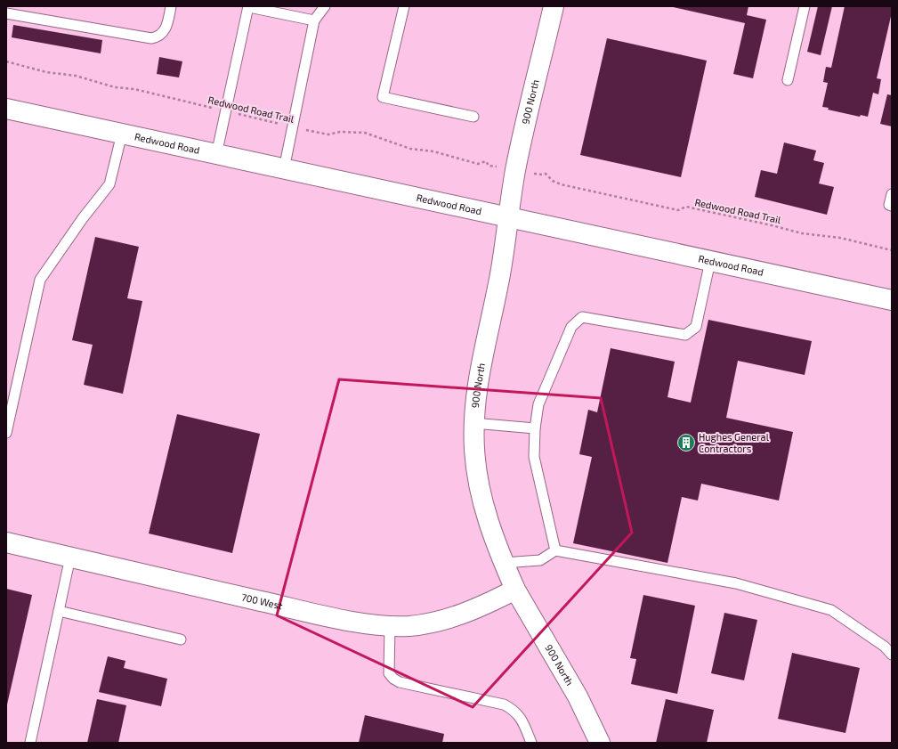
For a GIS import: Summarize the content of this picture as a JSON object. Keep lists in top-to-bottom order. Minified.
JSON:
{"streets":{"street":["900 North","Redwood Road","700 West"],"path":["Redwood Road Trail"]},"crossings":[["900 North","Redwood Road"],["900 North","700 West"]],"places":{"building":["Hughes General Contractors"]}}
